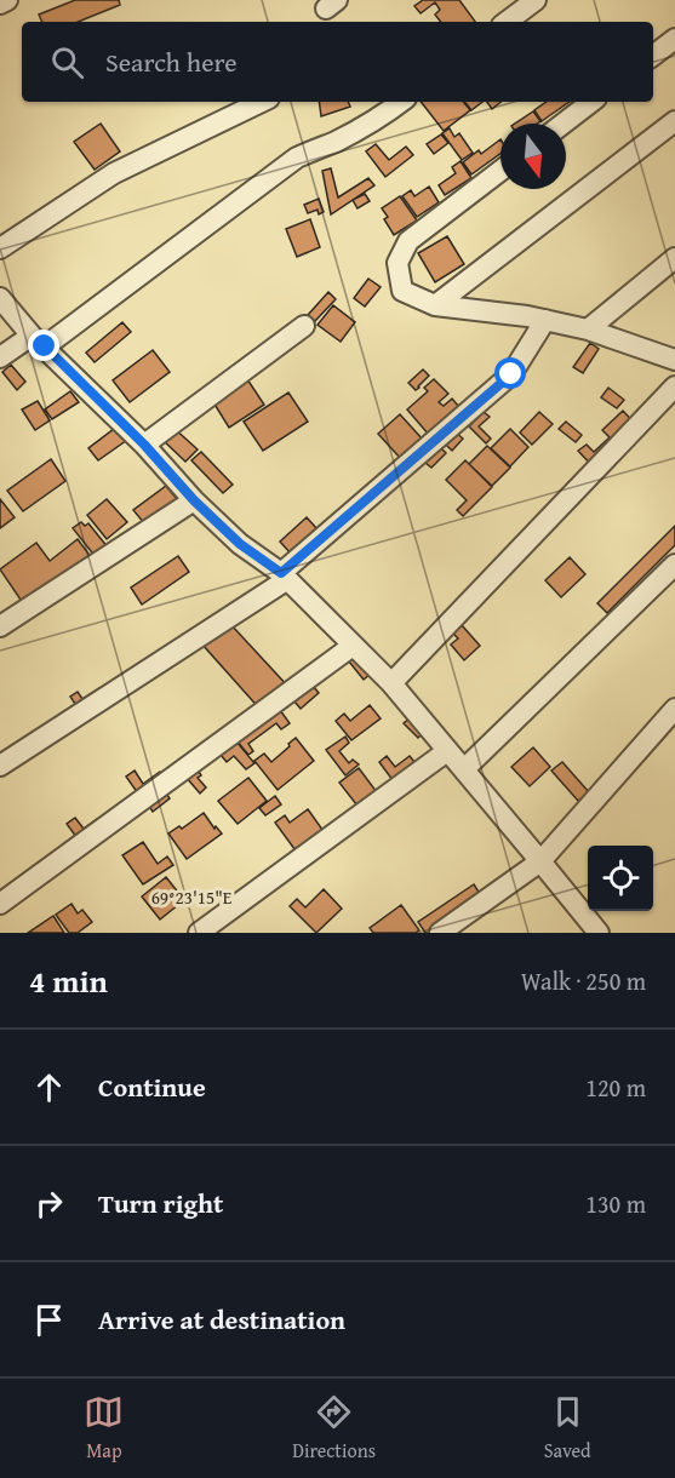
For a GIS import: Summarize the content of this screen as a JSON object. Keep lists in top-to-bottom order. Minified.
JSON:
{"north":"bottom","page":{"search":"Search here","heading":["4 min","Walk · 250 m"],"list":[["Continue","120 m"],["Turn right","130 m"],"Arrive at destination"],"nav":["Map","Directions","Saved"]},"coordinates":["69°23'15\"E"]}
